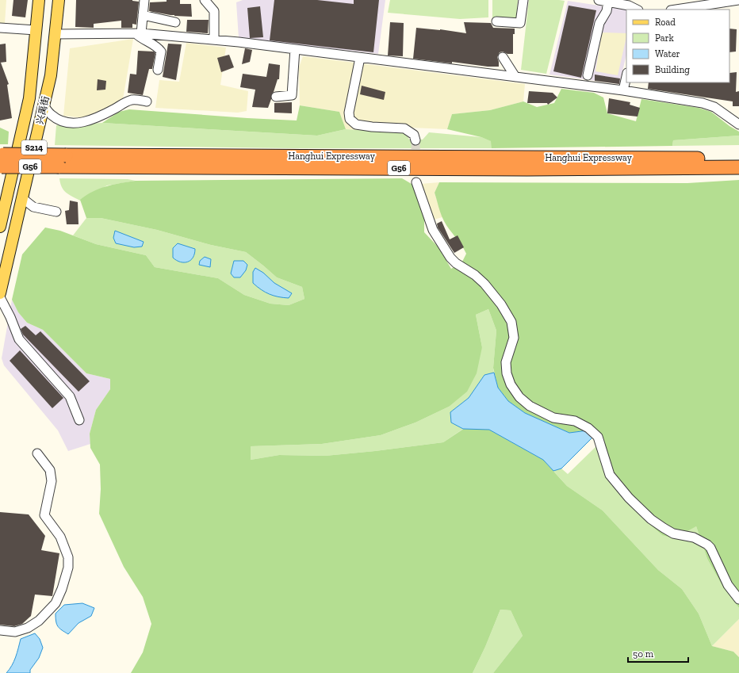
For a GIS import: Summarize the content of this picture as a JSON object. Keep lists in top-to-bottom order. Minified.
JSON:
{"streets":{"highway":["Hanghui Expressway","G56"],"main road":["兴禹街","S214"]},"legend":["Road","Park","Water","Building"],"scale_bar":"50 m"}
